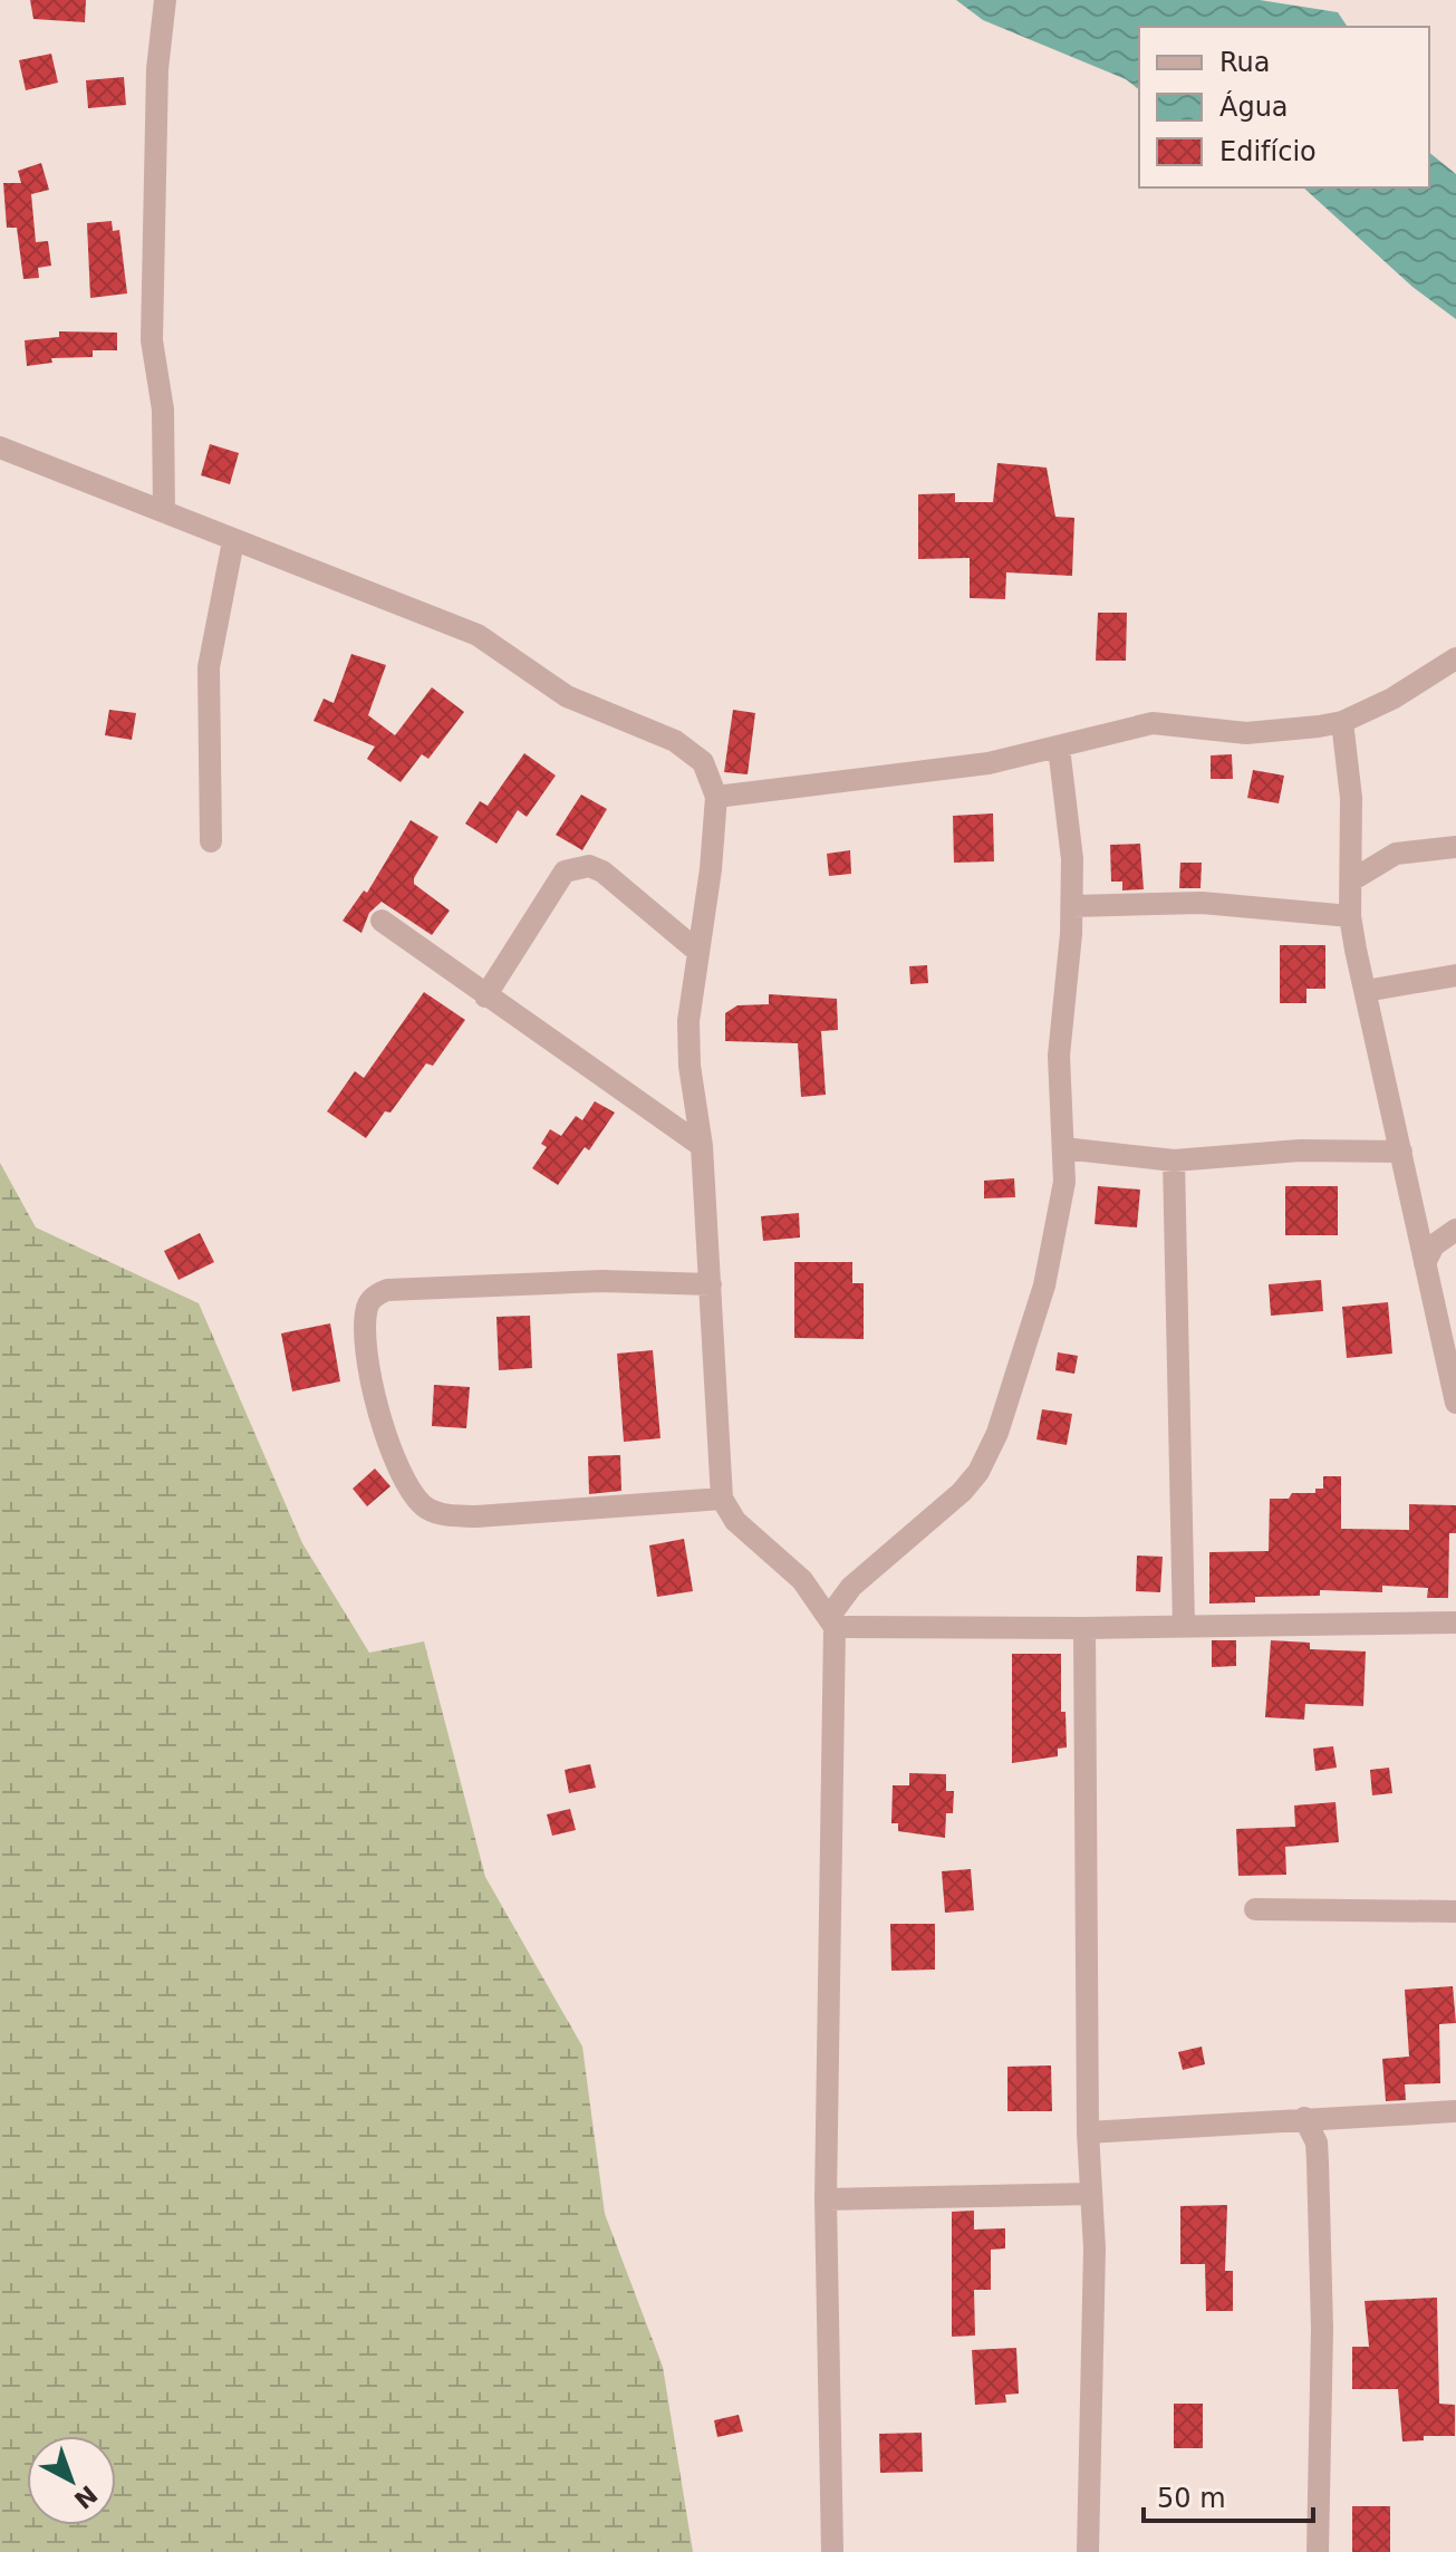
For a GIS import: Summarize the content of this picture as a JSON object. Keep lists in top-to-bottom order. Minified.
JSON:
{"legend":["Rua","Água","Edifício"],"scale_bar":"50 m","north":"bottom right"}
